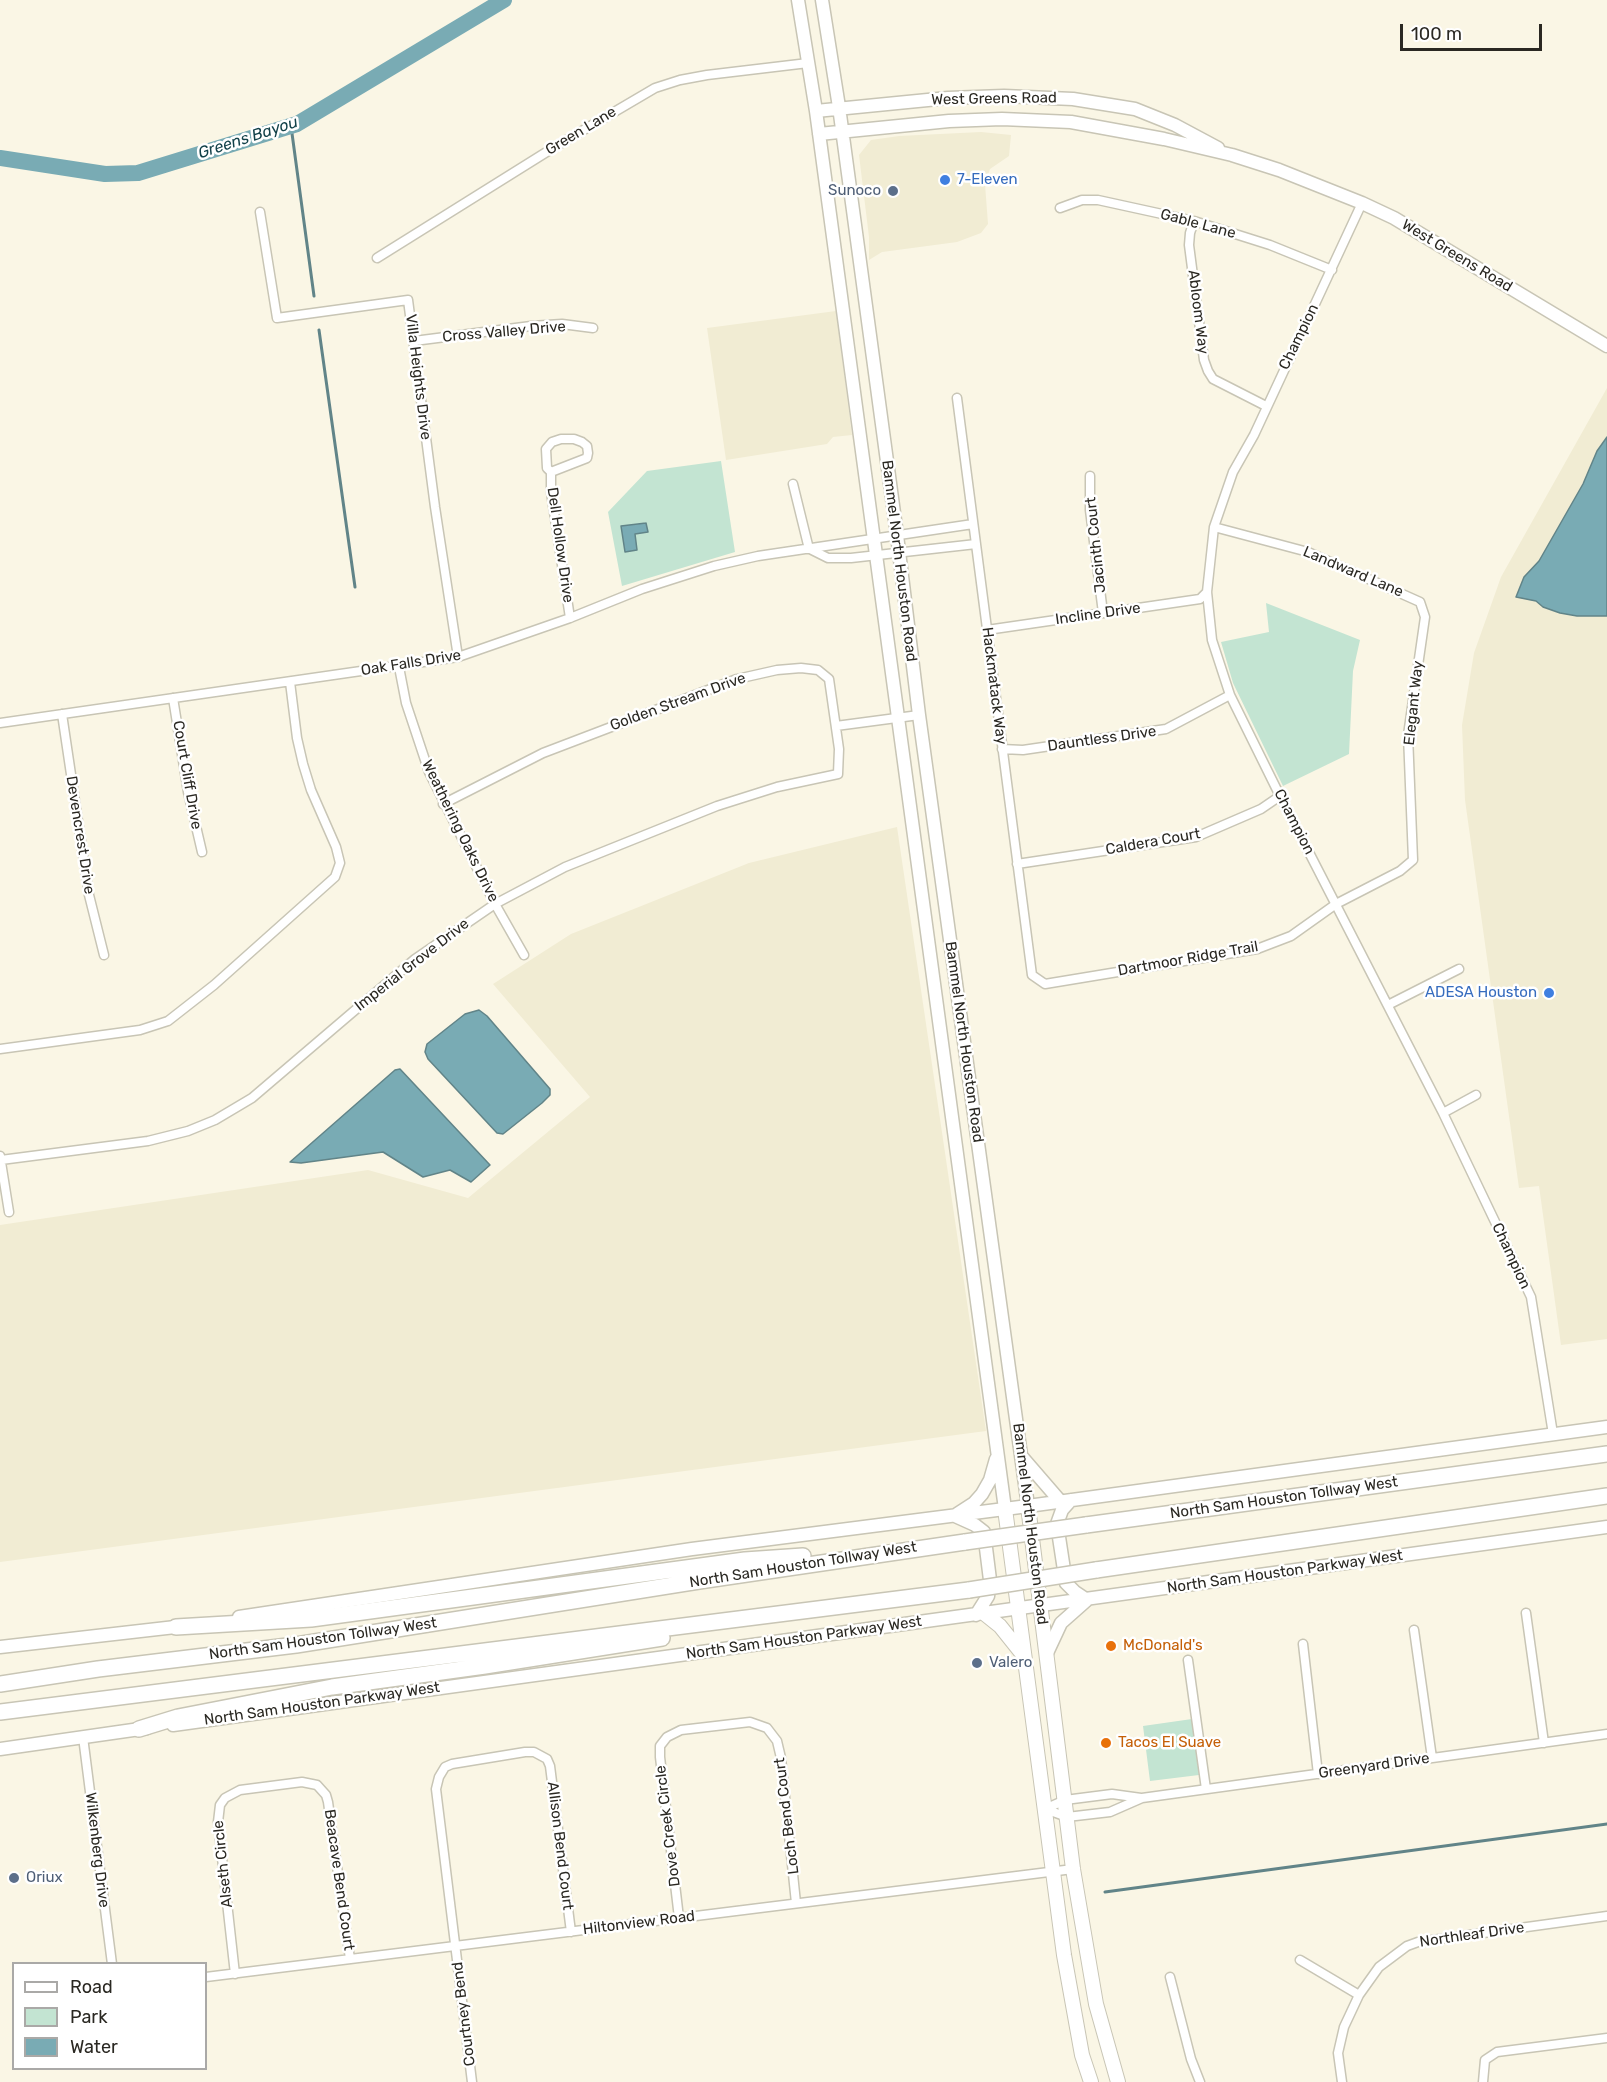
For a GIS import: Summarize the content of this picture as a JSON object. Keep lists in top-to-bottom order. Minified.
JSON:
{"streets":{"highway":["North Sam Houston Tollway West"],"main road":["West Greens Road","Bammel North Houston Road","North Sam Houston Parkway West"],"street":["Green Lane","Gable Lane","Abloom Way","Cross Valley Drive","Champion","Villa Heights Drive","Dell Hollow Drive","Jacinth Court","Landward Lane","Incline Drive","Oak Falls Drive","Hackmatack Way","Golden Stream Drive","Elegant Way","Dauntless Drive","Court Cliff Drive","Weathering Oaks Drive","Devencrest Drive","Caldera Court","Dartmoor Ridge Trail","Imperial Grove Drive","Greenyard Drive","Loch Bend Court","Dove Creek Circle","Allison Bend Court","Wilkenberg Drive","Alseth Circle","Beacave Bend Court","Hiltonview Road","Northleaf Drive","Courtney Bend"]},"crossings":[["West Greens Road","Champion"],["West Greens Road","Bammel North Houston Road"],["Green Lane","Bammel North Houston Road"],["Gable Lane","Abloom Way"],["Gable Lane","Champion"],["Abloom Way","Champion"],["Cross Valley Drive","Villa Heights Drive"],["Champion","Landward Lane"],["Champion","Incline Drive"],["Champion","Dauntless Drive"],["Champion","Caldera Court"],["Champion","Dartmoor Ridge Trail"],["Villa Heights Drive","Oak Falls Drive"],["Dell Hollow Drive","Oak Falls Drive"],["Jacinth Court","Incline Drive"],["Bammel North Houston Road","Oak Falls Drive"],["Bammel North Houston Road","North Sam Houston Parkway West"],["Bammel North Houston Road","Greenyard Drive"],["Bammel North Houston Road","Hiltonview Road"],["Landward Lane","Elegant Way"],["Incline Drive","Hackmatack Way"],["Oak Falls Drive","Hackmatack Way"],["Oak Falls Drive","Court Cliff Drive"],["Oak Falls Drive","Weathering Oaks Drive"],["Oak Falls Drive","Devencrest Drive"],["Hackmatack Way","Dauntless Drive"],["Hackmatack Way","Caldera Court"],["Hackmatack Way","Dartmoor Ridge Trail"],["Golden Stream Drive","Weathering Oaks Drive"],["Golden Stream Drive","Imperial Grove Drive"],["Elegant Way","Dartmoor Ridge Trail"],["Weathering Oaks Drive","Imperial Grove Drive"],["North Sam Houston Parkway West","Wilkenberg Drive"],["Loch Bend Court","Dove Creek Circle"],["Loch Bend Court","Hiltonview Road"],["Dove Creek Circle","Hiltonview Road"],["Allison Bend Court","Hiltonview Road"],["Allison Bend Court","Courtney Bend"],["Alseth Circle","Beacave Bend Court"],["Alseth Circle","Hiltonview Road"],["Beacave Bend Court","Hiltonview Road"],["Hiltonview Road","Courtney Bend"]],"water":["Greens Bayou"],"places":["7-Eleven","Sunoco","ADESA Houston","McDonald's","Valero","Tacos El Suave","Oriux"],"legend":["Road","Park","Water"],"scale_bar":"100 m"}
